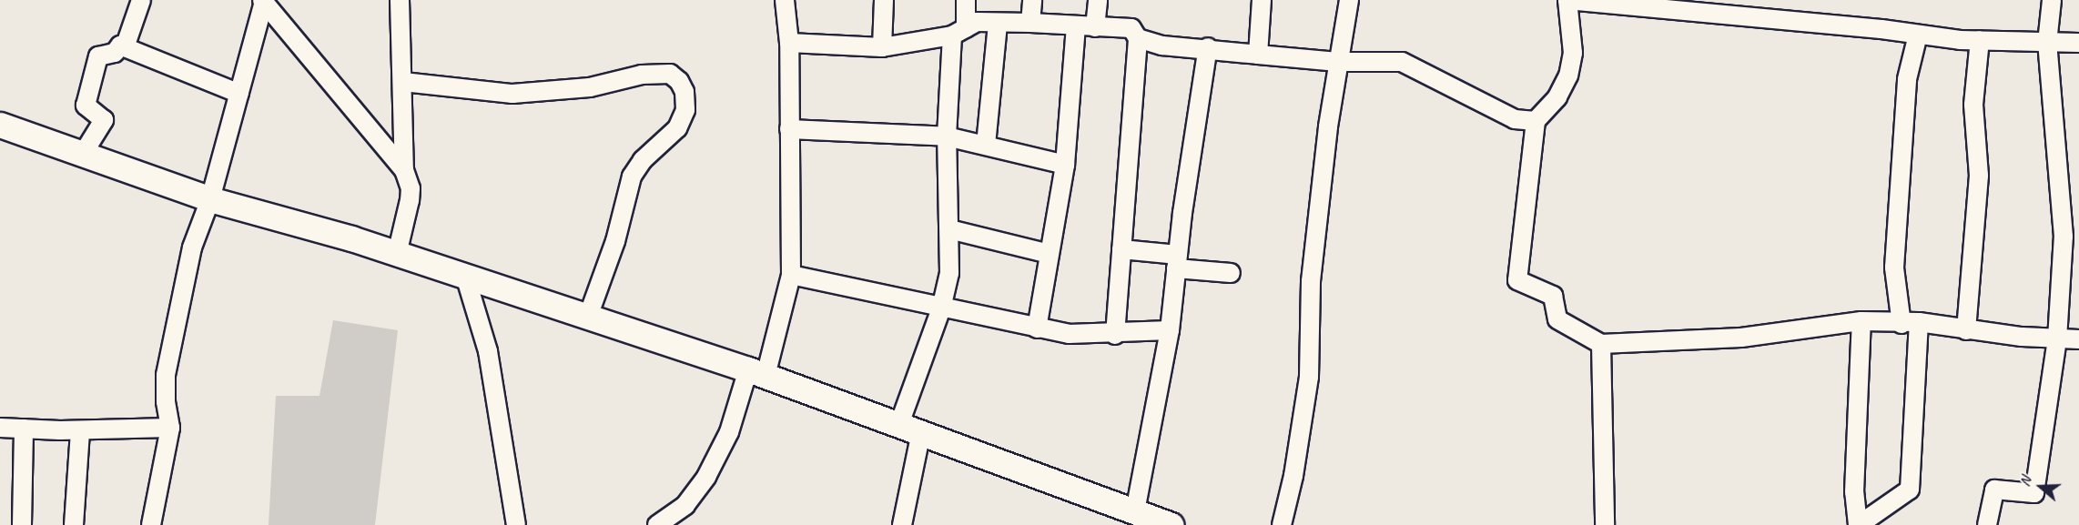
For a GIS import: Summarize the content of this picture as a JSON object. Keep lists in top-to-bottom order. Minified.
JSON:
{"north":"left"}
